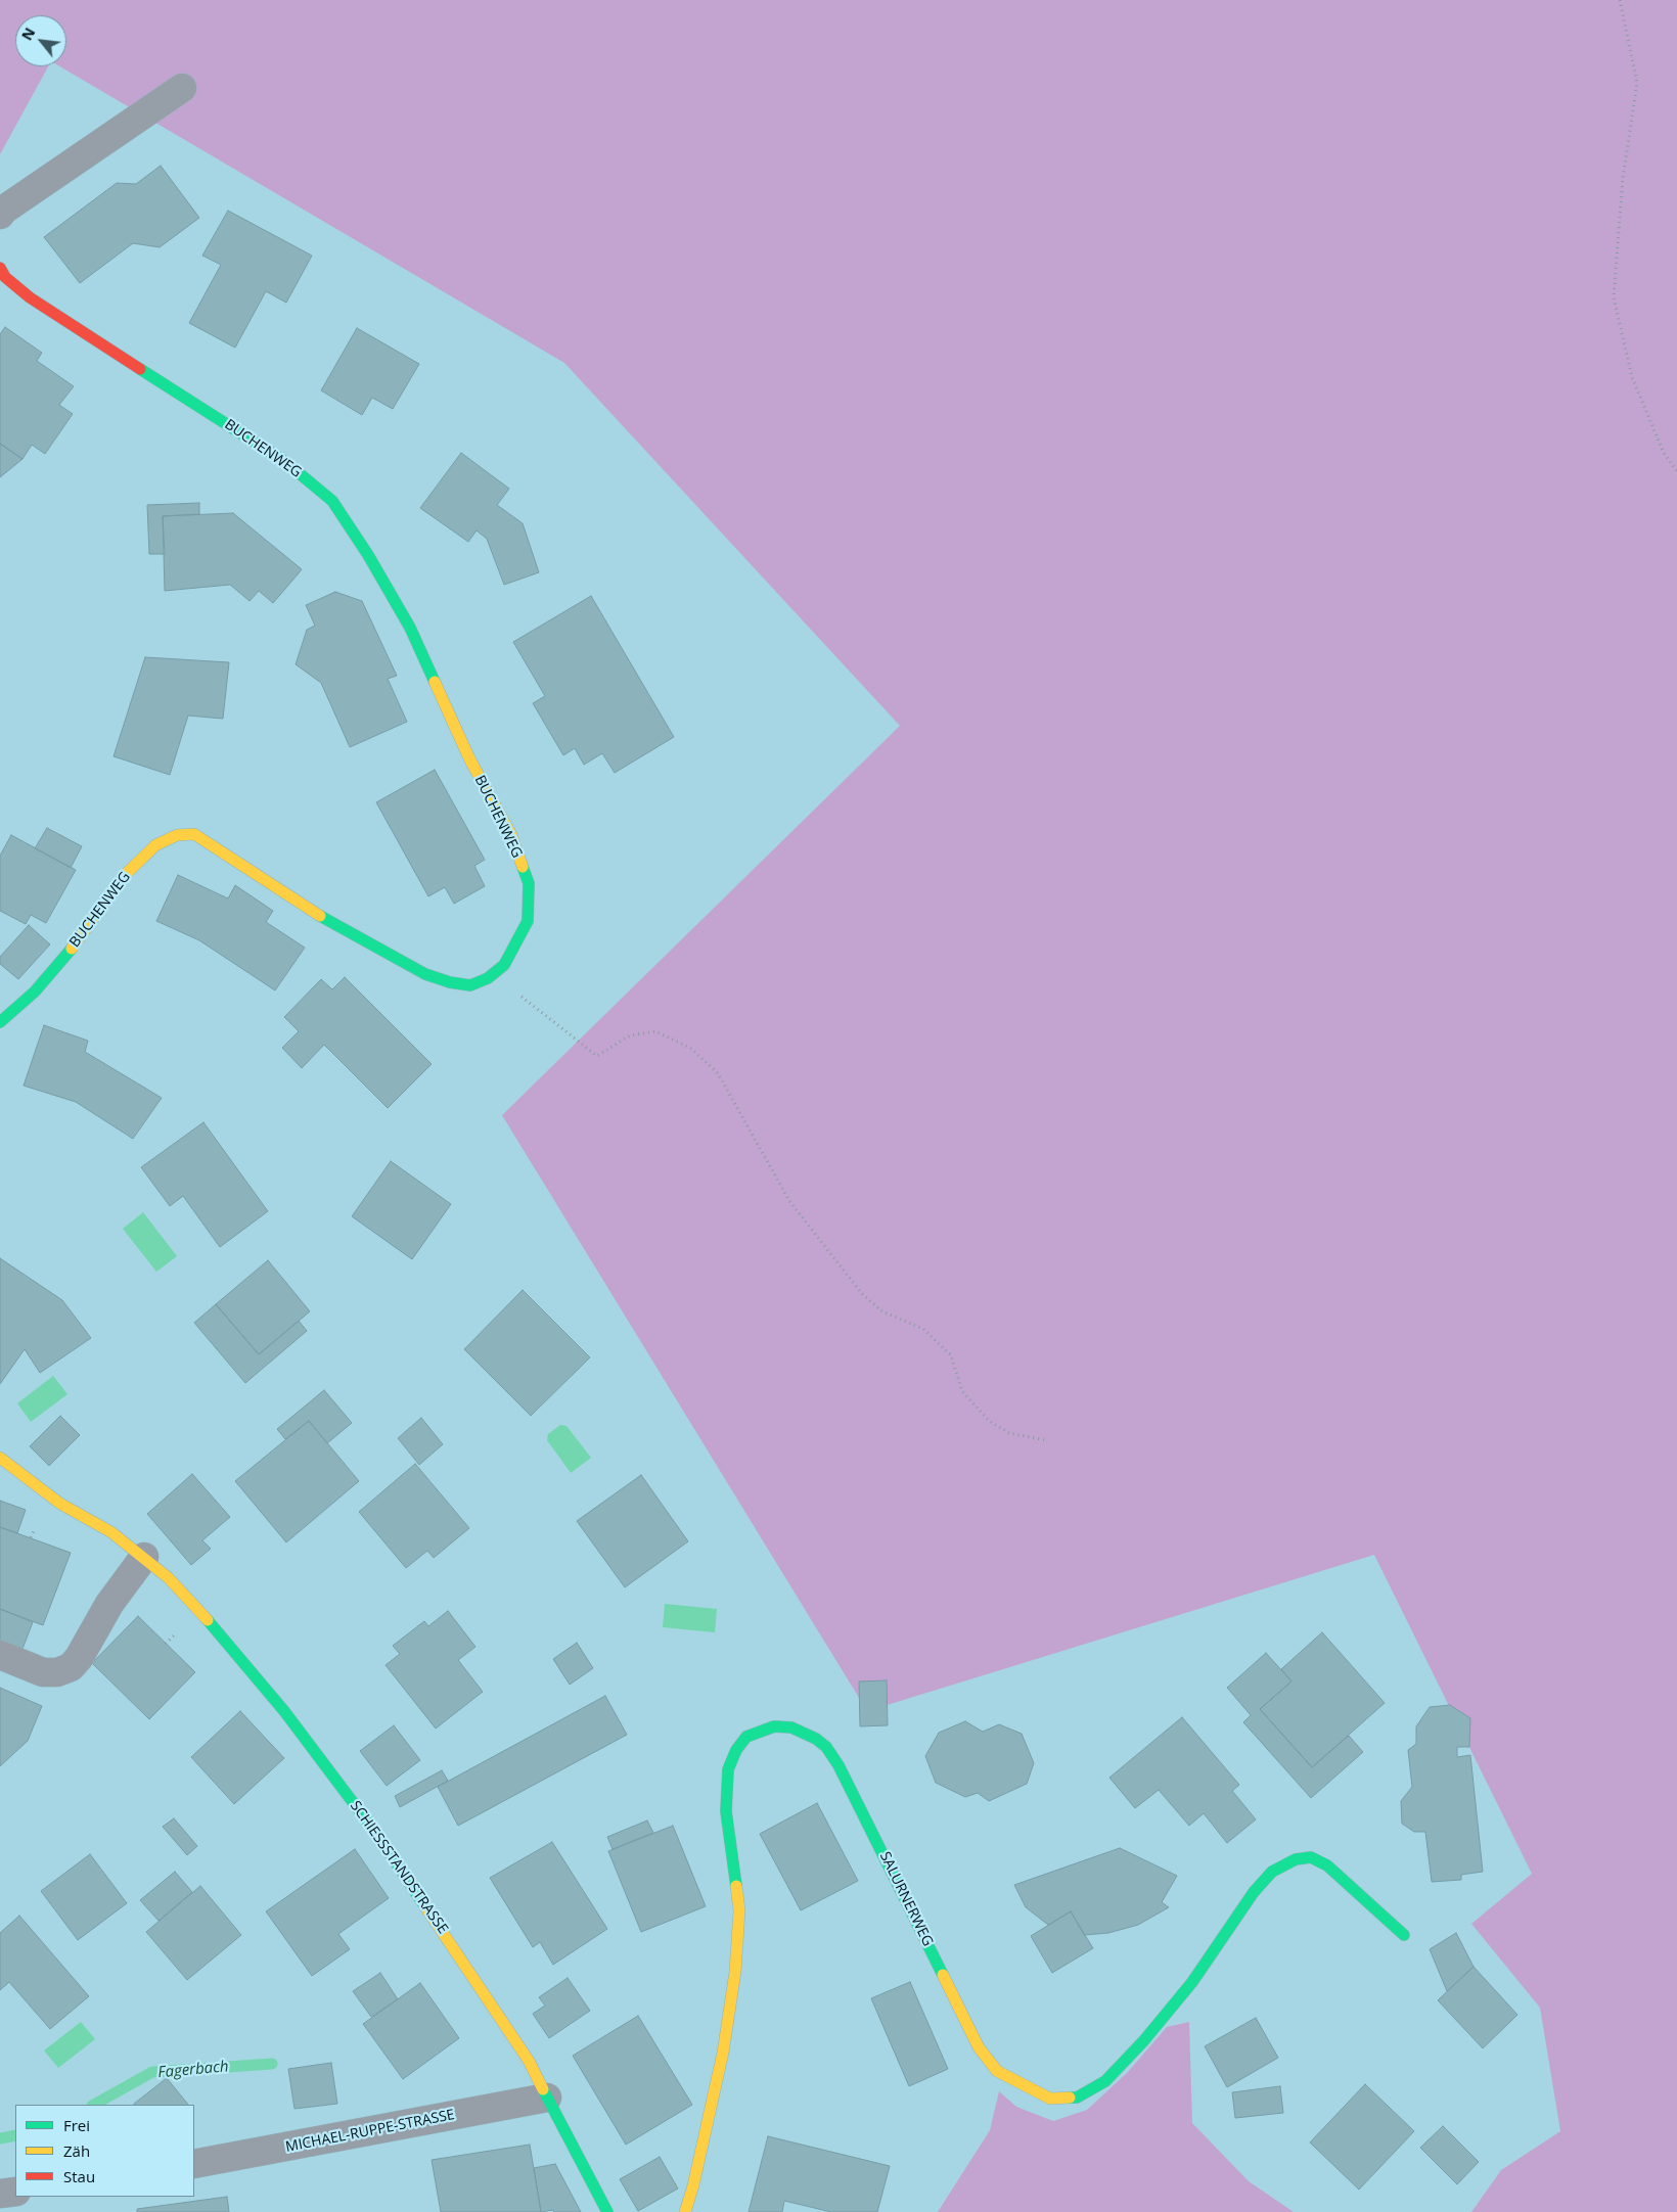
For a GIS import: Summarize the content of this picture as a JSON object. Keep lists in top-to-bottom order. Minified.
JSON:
{"streets":{"street":["BUCHENWEG","SCHIESSSTANDSTRASSE","SALURNERWEG","MICHAEL-RUPPE-STRASSE"]},"crossings":[["SCHIESSSTANDSTRASSE","MICHAEL-RUPPE-STRASSE"]],"water":["Fagerbach"],"legend":["Frei","Zäh","Stau"],"north":"top left"}
